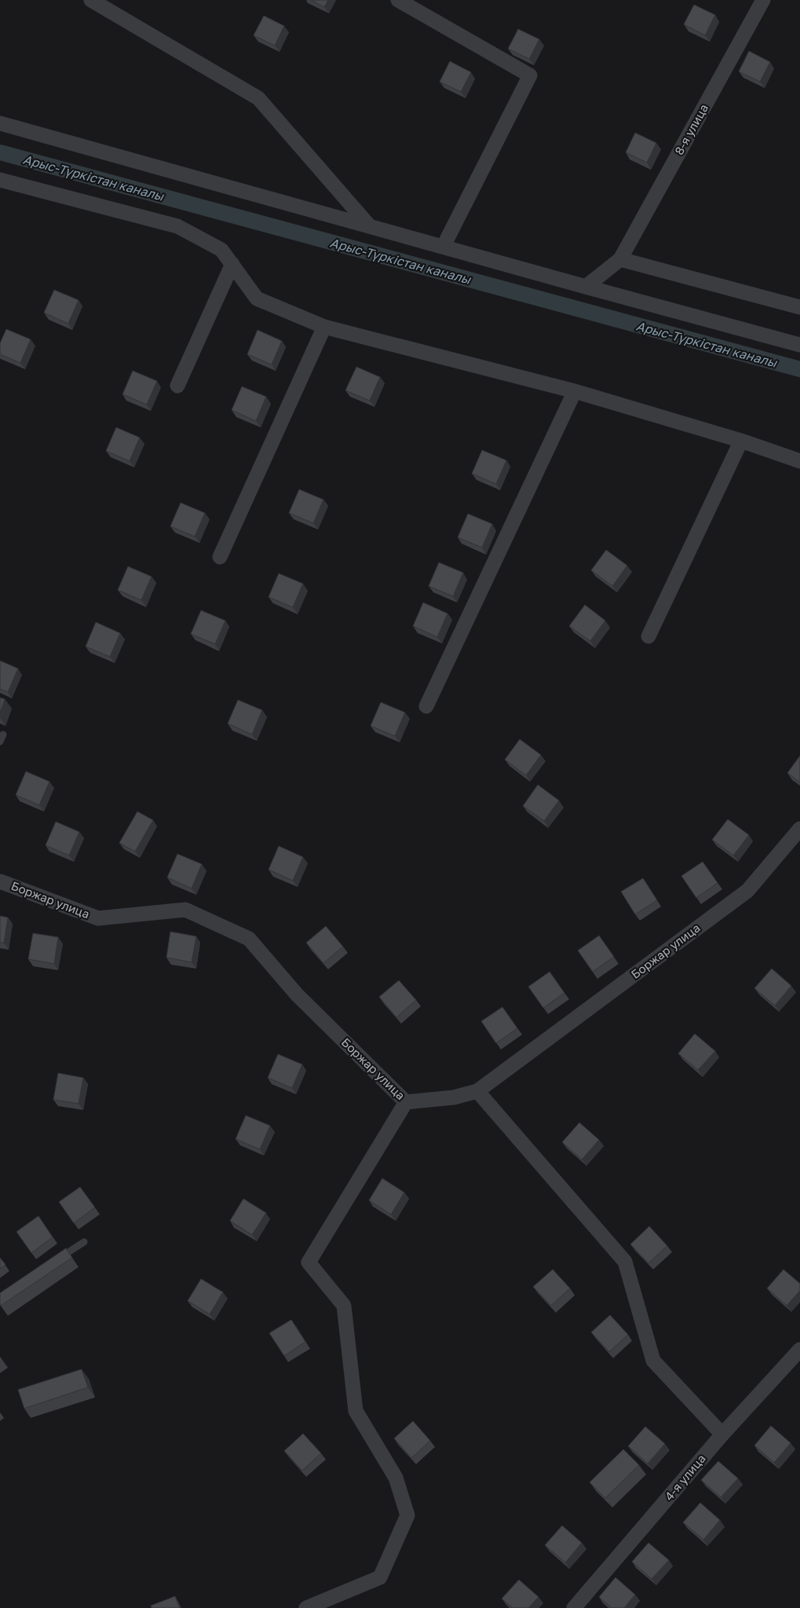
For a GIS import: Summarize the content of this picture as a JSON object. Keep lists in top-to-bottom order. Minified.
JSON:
{"streets":{"street":["8-я улица","Боржар улица","4-я улица"]},"water":["Арыс-Түркістан каналы"]}
